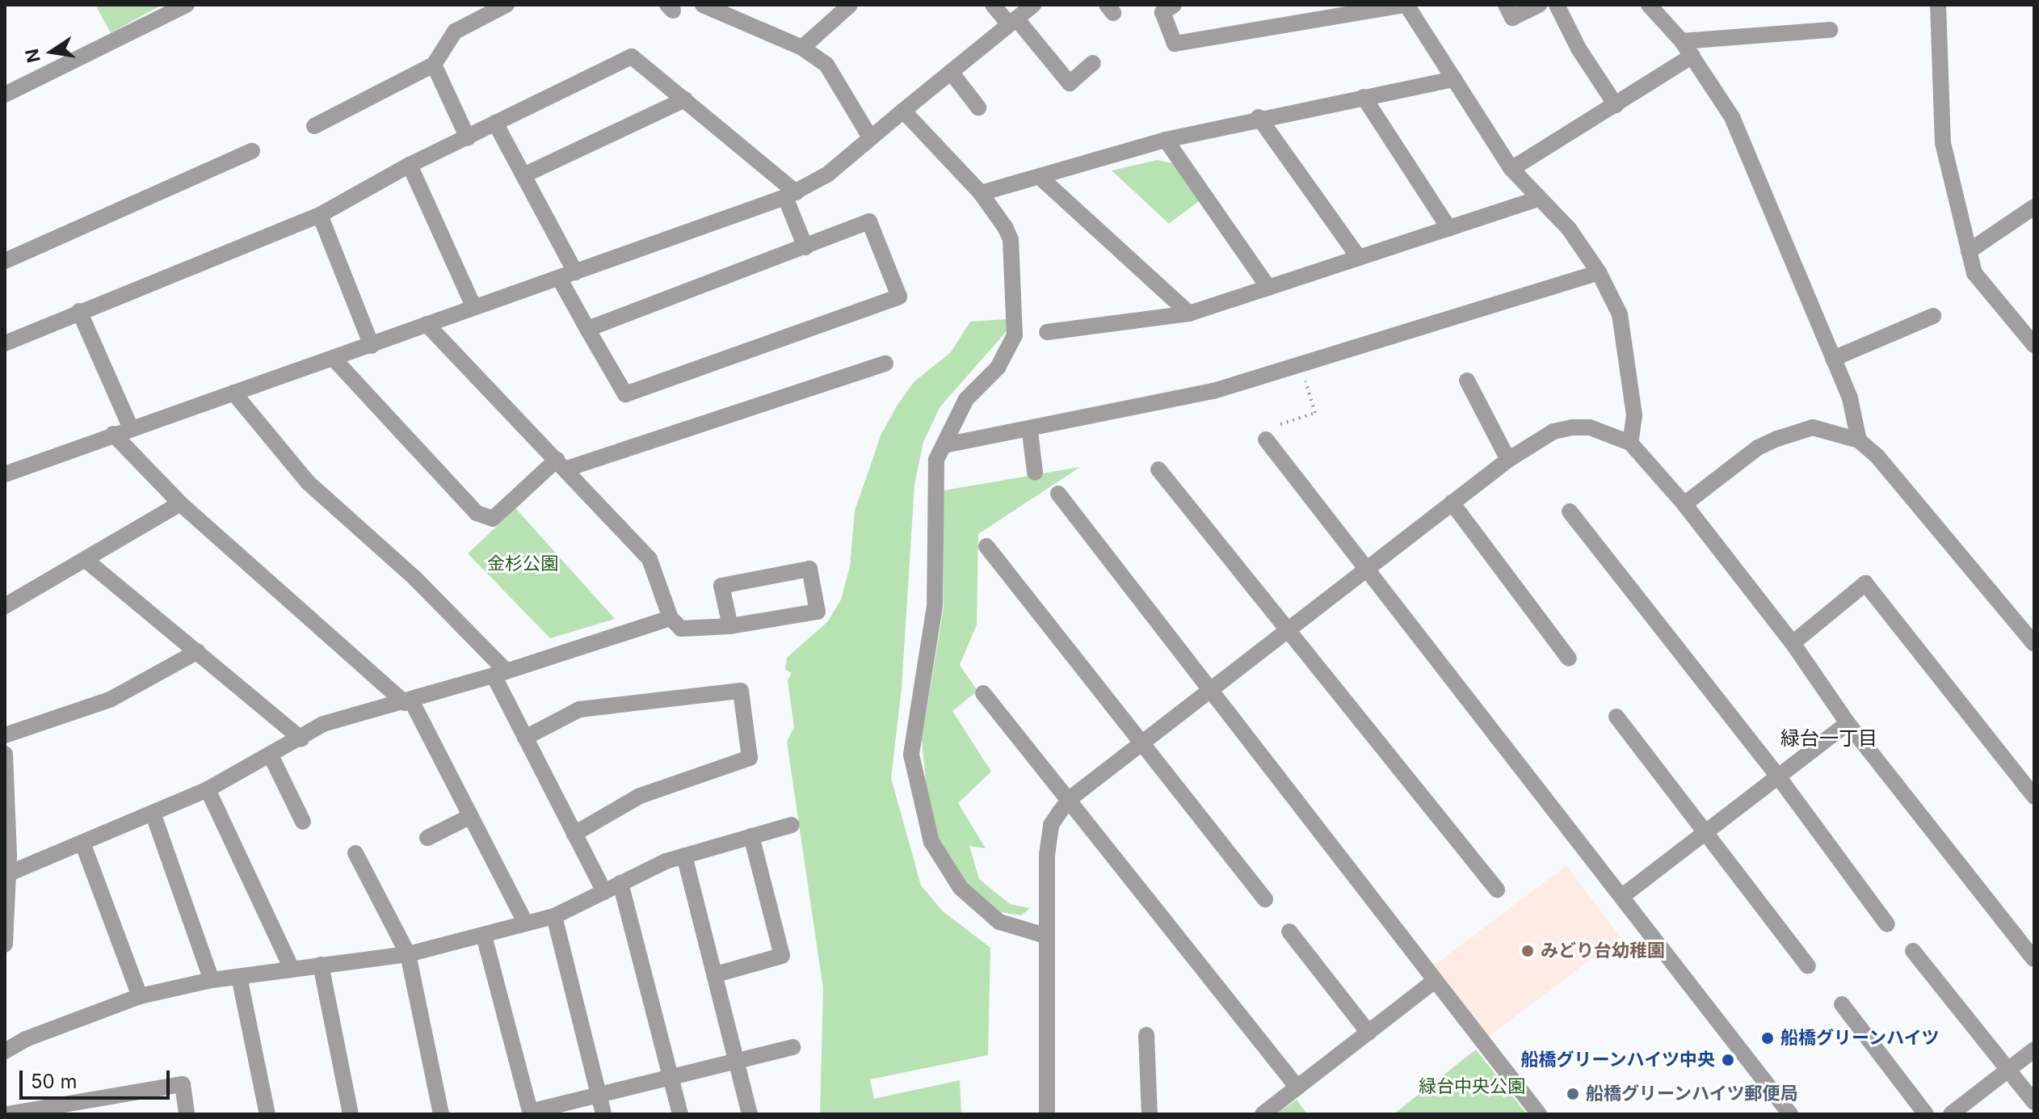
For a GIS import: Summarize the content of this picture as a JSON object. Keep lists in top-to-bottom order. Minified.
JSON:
{"districts":["緑台一丁目"],"parks":["金杉公園","緑台中央公園"],"places":["みどり台幼稚園","船橋グリーンハイツ","船橋グリーンハイツ中央","船橋グリーンハイツ郵便局"],"scale_bar":"50 m","north":"left"}
